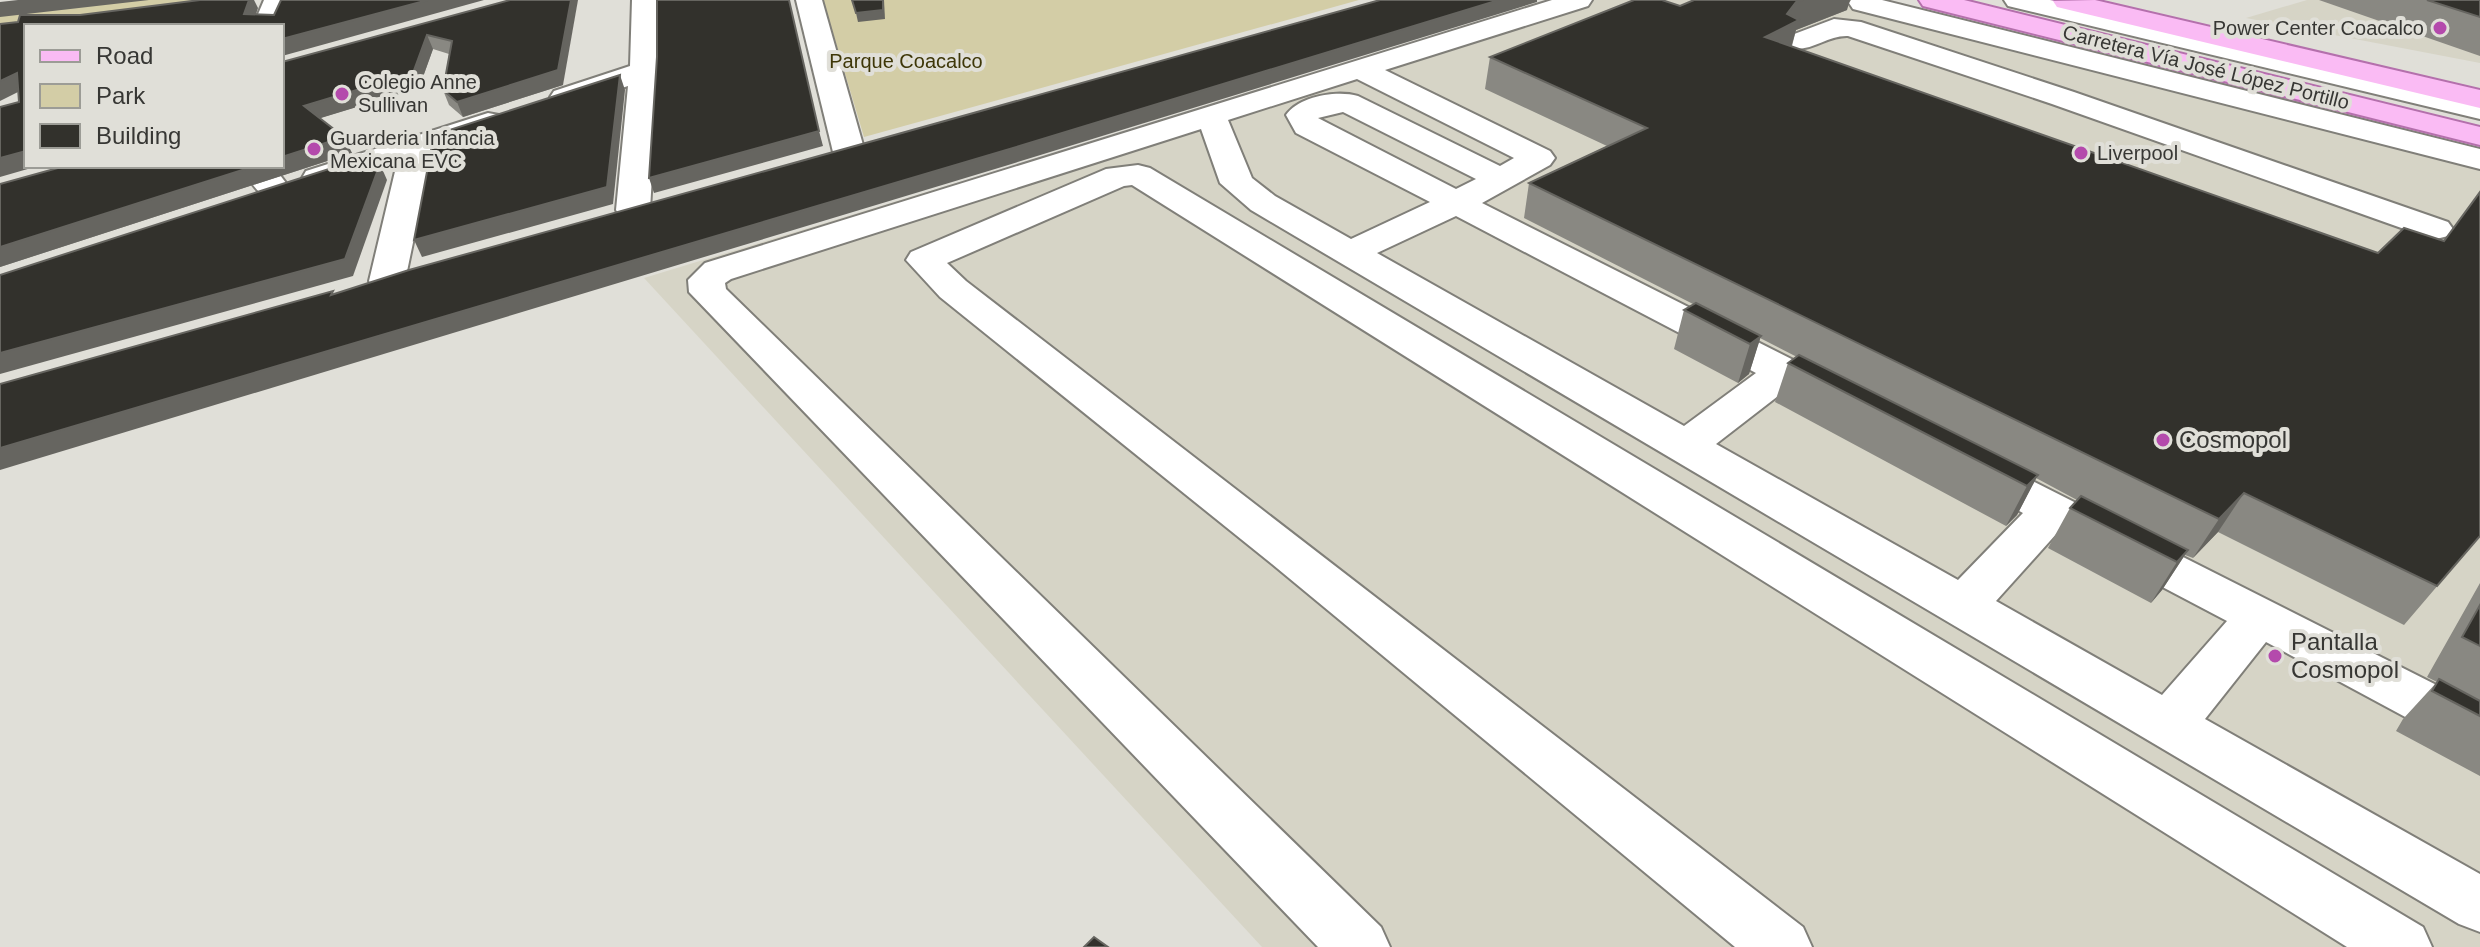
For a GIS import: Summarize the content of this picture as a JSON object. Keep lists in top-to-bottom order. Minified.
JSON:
{"streets":{"main road":["Carretera Vía José López Portillo"]},"parks":["Parque Coacalco"],"places":["Power Center Coacalco","Colegio Anne Sullivan","Guarderia Infancia Mexicana EVC","Liverpool","Cosmopol","Pantalla Cosmopol"],"legend":["Road","Park","Building"]}
